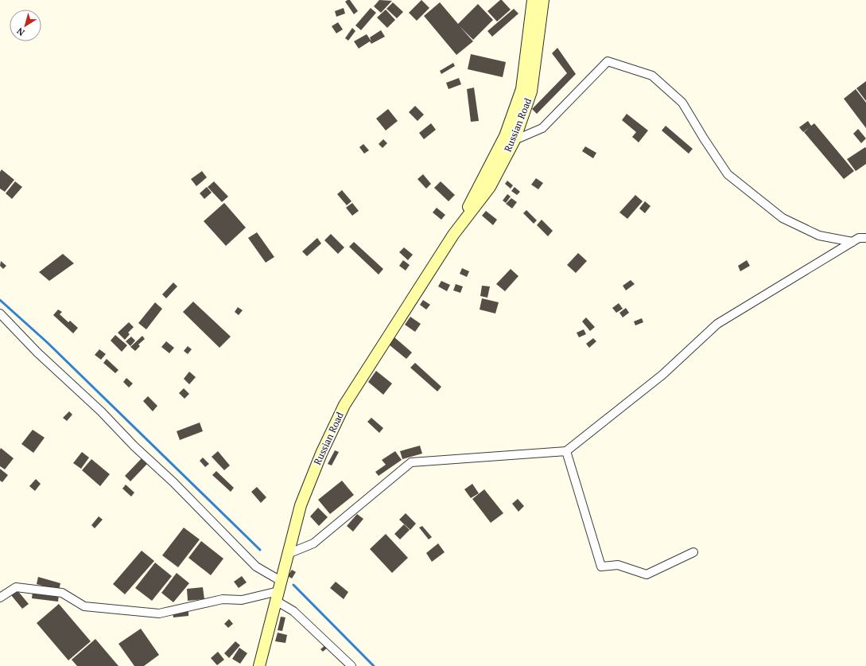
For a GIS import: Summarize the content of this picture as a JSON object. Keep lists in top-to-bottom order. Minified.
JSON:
{"streets":{"main road":["Russian Road"]},"north":"bottom left"}
